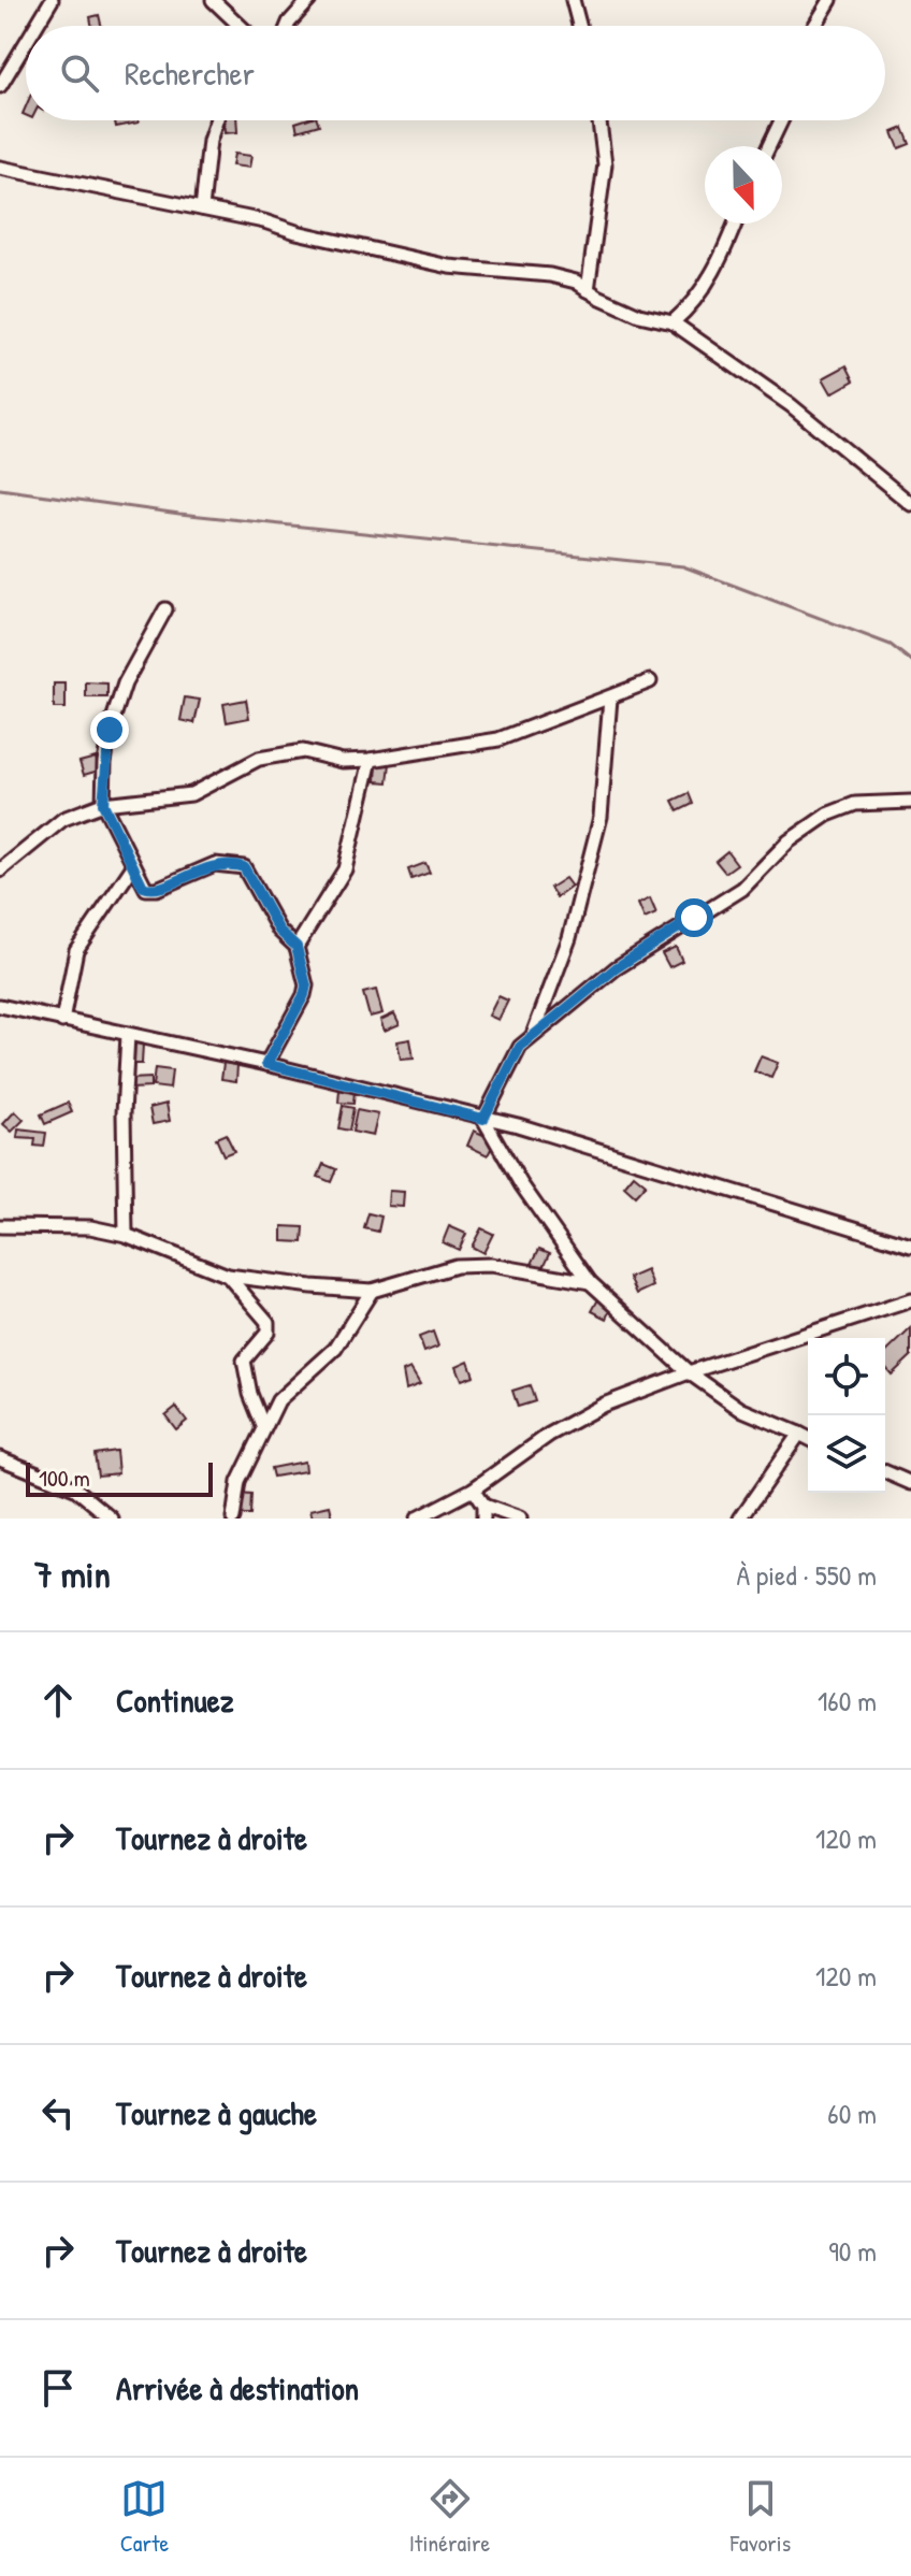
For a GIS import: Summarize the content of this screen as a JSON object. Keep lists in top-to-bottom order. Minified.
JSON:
{"scale_bar":"100 m","north":"bottom","page":{"search":"Rechercher","scale":"100 m","heading":["7 min","À pied · 550 m"],"list":[["Continuez","160 m"],["Tournez à droite","120 m"],["Tournez à droite","120 m"],["Tournez à gauche","60 m"],["Tournez à droite","90 m"],"Arrivée à destination"],"nav":["Carte","Itinéraire","Favoris"]}}
